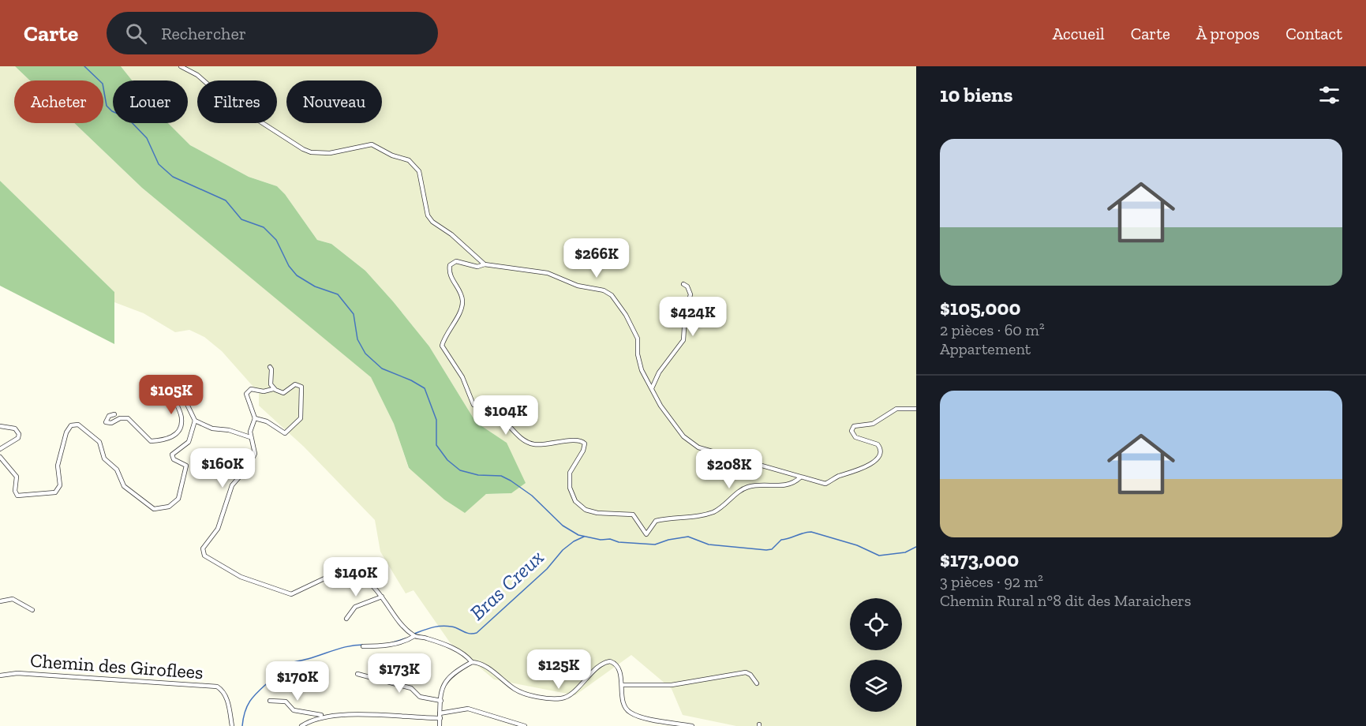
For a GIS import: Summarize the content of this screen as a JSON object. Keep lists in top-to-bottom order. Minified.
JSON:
{"streets":{"street":["Chemin des Giroflees"]},"water":["Bras Creux"],"page":{"header":"Carte","search":"Rechercher","nav":["Accueil","Carte","À propos","Contact"],"heading":"10 biens","chip":["Acheter","Louer","Filtres","Nouveau"],"list":[{"name":"$105,000","note":"2 pièces · 60 m² · Appartement"},{"name":"$173,000","note":"3 pièces · 92 m² · Chemin Rural n°8 dit des Maraichers"}],"price":["$266K","$424K","$105K","$104K","$160K","$208K","$140K","$125K","$173K","$170K"]}}
